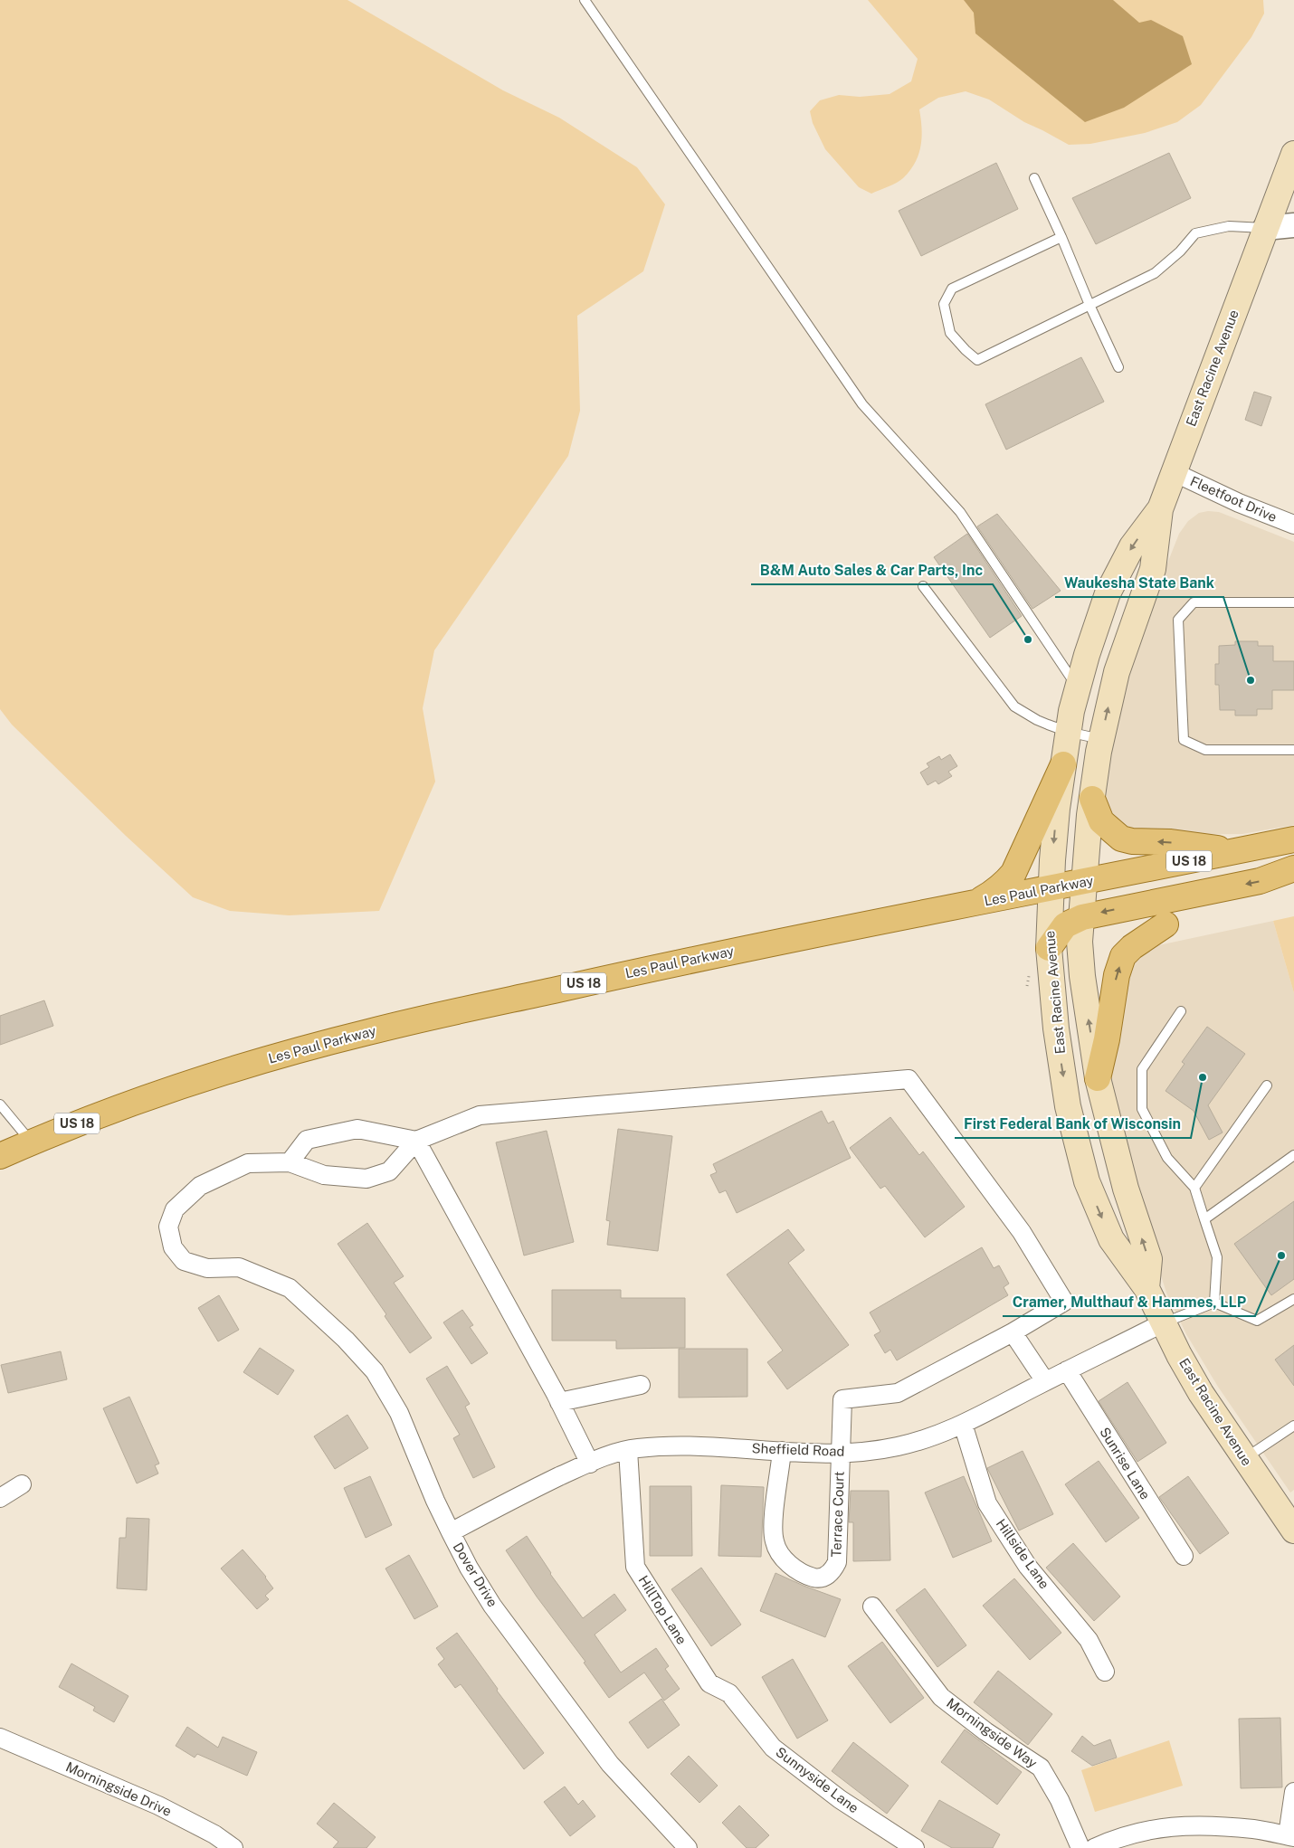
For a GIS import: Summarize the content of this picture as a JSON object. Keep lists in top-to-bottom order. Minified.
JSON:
{"streets":{"main road":["East Racine Avenue","US 18","Les Paul Parkway"],"street":["Fleetfoot Drive","Sheffield Road","Sunrise Lane","Terrace Court","Hillside Lane","Dover Drive","HillTop Lane","Morningside Way","Sunnyside Lane","Morningside Drive"]},"crossings":[["East Racine Avenue","Fleetfoot Drive"],["East Racine Avenue","Les Paul Parkway"],["East Racine Avenue","Sheffield Road"],["Sheffield Road","Sunrise Lane"],["Sheffield Road","Terrace Court"],["Sheffield Road","Hillside Lane"],["Sheffield Road","Dover Drive"],["Sheffield Road","HillTop Lane"],["HillTop Lane","Sunnyside Lane"]],"places":["B&M Auto Sales & Car Parts, Inc","Waukesha State Bank","First Federal Bank of Wisconsin","Cramer, Multhauf & Hammes, LLP"]}
